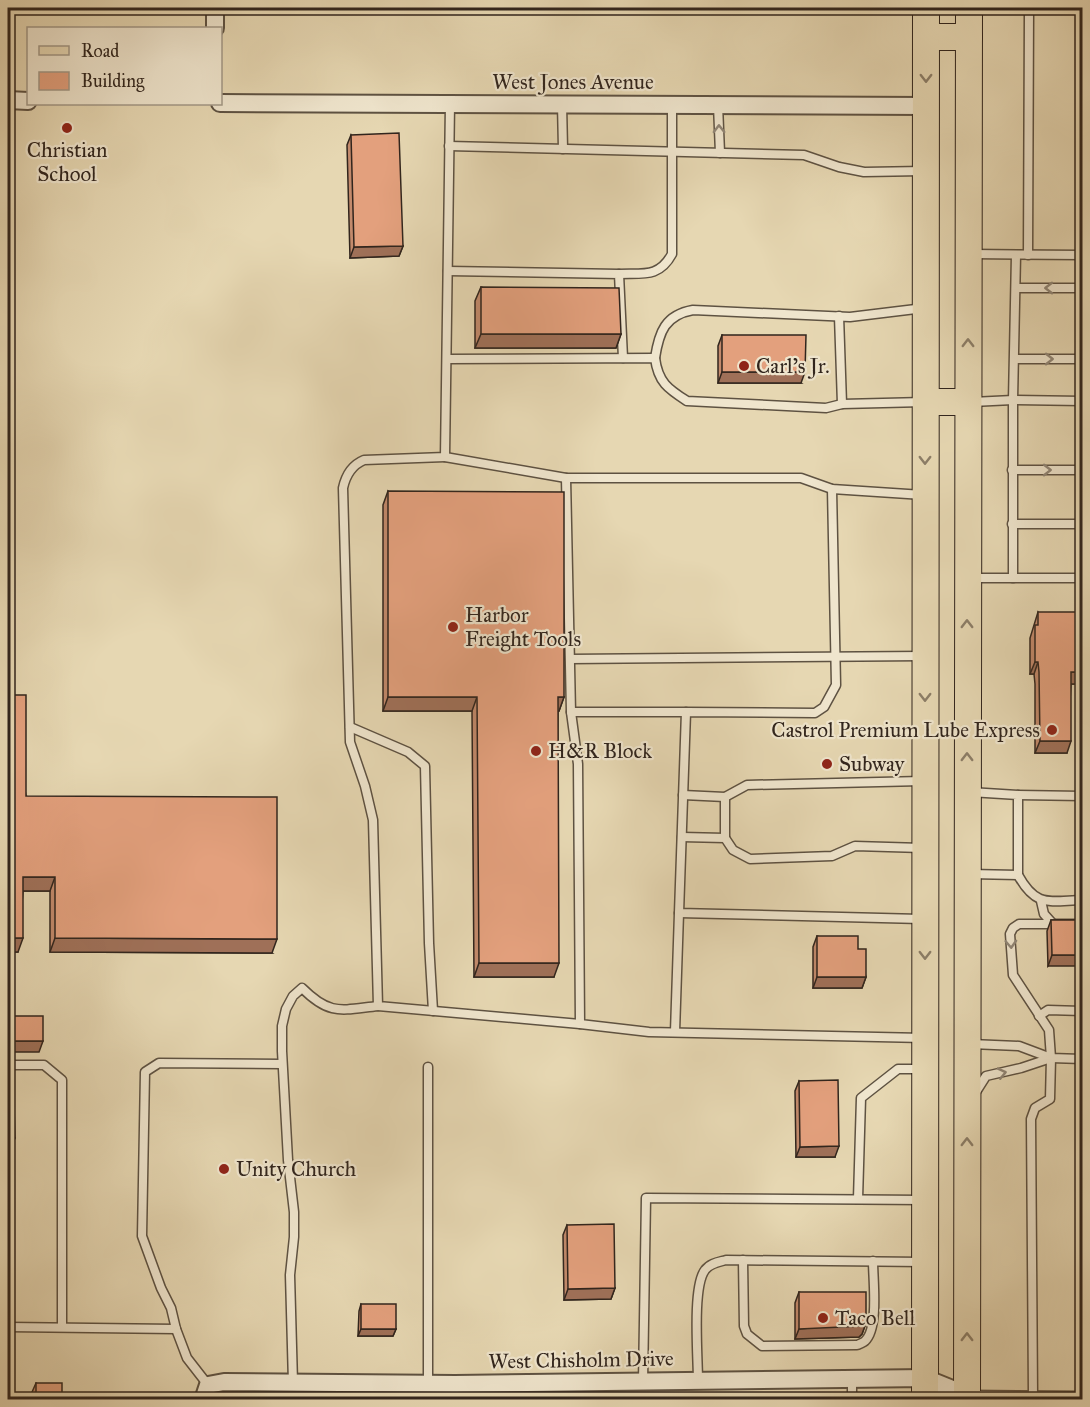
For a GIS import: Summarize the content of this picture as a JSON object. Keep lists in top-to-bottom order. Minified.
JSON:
{"streets":{"street":["West Jones Avenue","West Chisholm Drive"]},"places":["Christian School","Carl's Jr.","Harbor Freight Tools","Castrol Premium Lube Express","H&R Block","Subway","Unity Church","Taco Bell"],"legend":["Road","Building"]}
